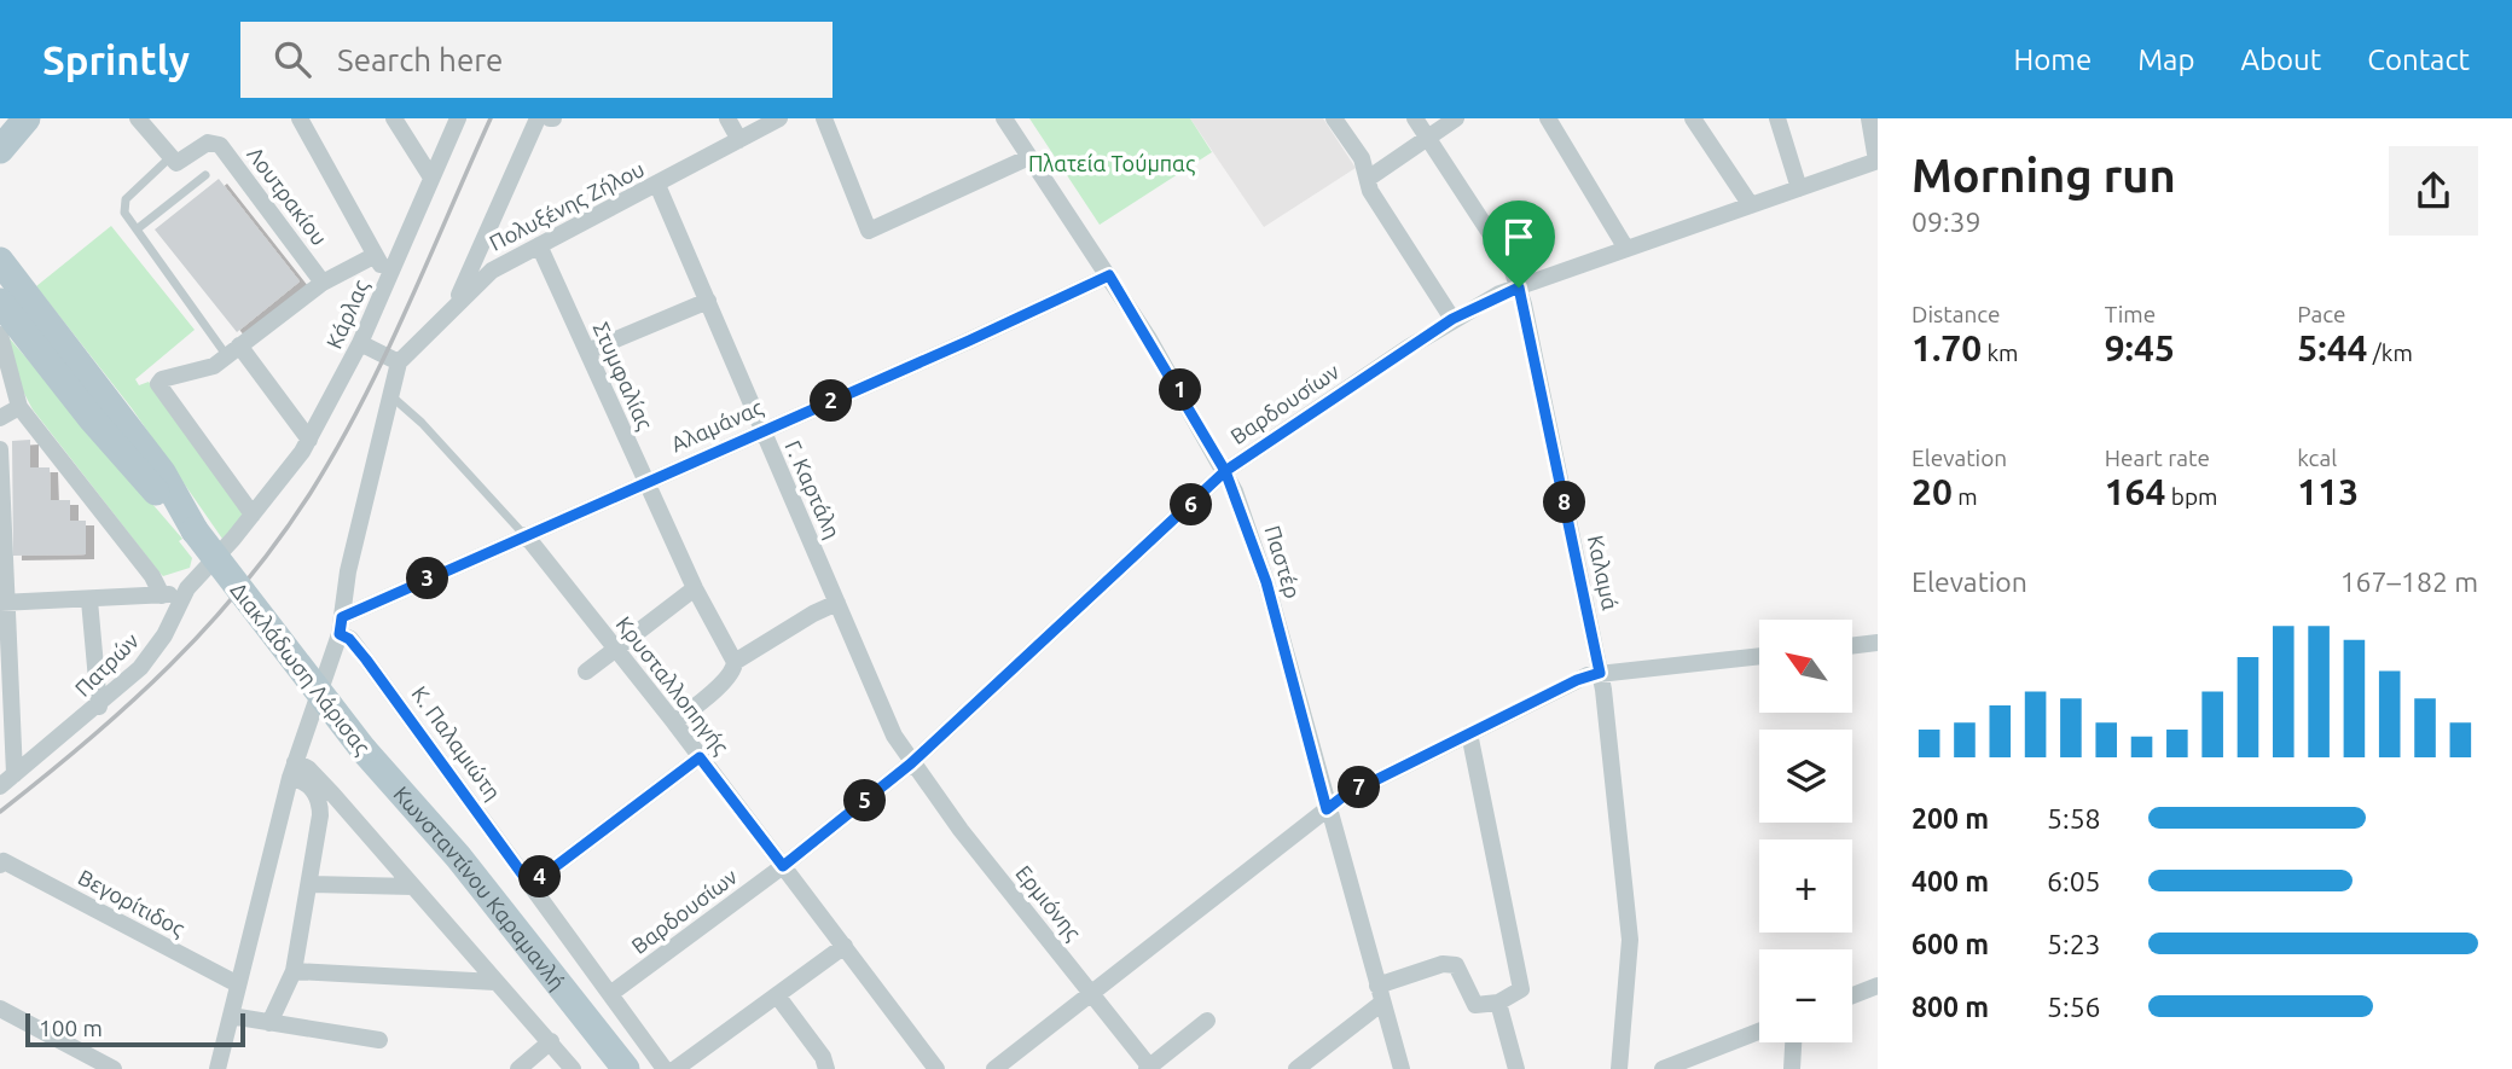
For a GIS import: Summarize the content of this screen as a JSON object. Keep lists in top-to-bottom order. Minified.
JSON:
{"streets":{"main road":["Διακλάδωση Λάρισας","Κωνσταντίνου Καραμανλή"],"street":["Λουτρακίου","Πολυξένης Ζήλου","Κάρλας","Στυμφαλίας","Βαρδουσίων","Αλαμάνας","Γ. Καρτάλη","Παστέρ","Καλαμά","Πατρών","Κρυσταλλοπηγής","Κ. Παλαμιώτη","Βεγορίτιδος","Ερμιόνης"]},"crossings":[["Πολυξένης Ζήλου","Στυμφαλίας"],["Πολυξένης Ζήλου","Γ. Καρτάλη"],["Κάρλας","Πατρών"],["Στυμφαλίας","Αλαμάνας"],["Βαρδουσίων","Γ. Καρτάλη"],["Βαρδουσίων","Παστέρ"],["Βαρδουσίων","Καλαμά"],["Βαρδουσίων","Κρυσταλλοπηγής"],["Βαρδουσίων","Κ. Παλαμιώτη"],["Βαρδουσίων","Ερμιόνης"],["Αλαμάνας","Γ. Καρτάλη"],["Αλαμάνας","Παστέρ"],["Αλαμάνας","Κρυσταλλοπηγής"],["Αλαμάνας","Κ. Παλαμιώτη"],["Γ. Καρτάλη","Ερμιόνης"],["Διακλάδωση Λάρισας","Κωνσταντίνου Καραμανλή"]],"parks":["Πλατεία Τούμπας"],"scale_bar":"100 m","north":"top left","page":{"header":"Sprintly","search":"Search here","nav":["Home","Map","About","Contact"],"heading":["Morning run","09:39"],"stats":[["Distance","1.70 km"],["Time","9:45"],["Pace","5:44 /km"],["Elevation","20 m"],["Heart rate","164 bpm"],["kcal","113"]],"pins":["1","2","8","6","3","7","5","4"],"chart":["Elevation","167–182 m"],"map_buttons":["+","−"],"list":[{"name":"200 m","note":"5:58"},{"name":"400 m","note":"6:05"},{"name":"600 m","note":"5:23"},{"name":"800 m","note":"5:56"}],"scale":"100 m"}}
